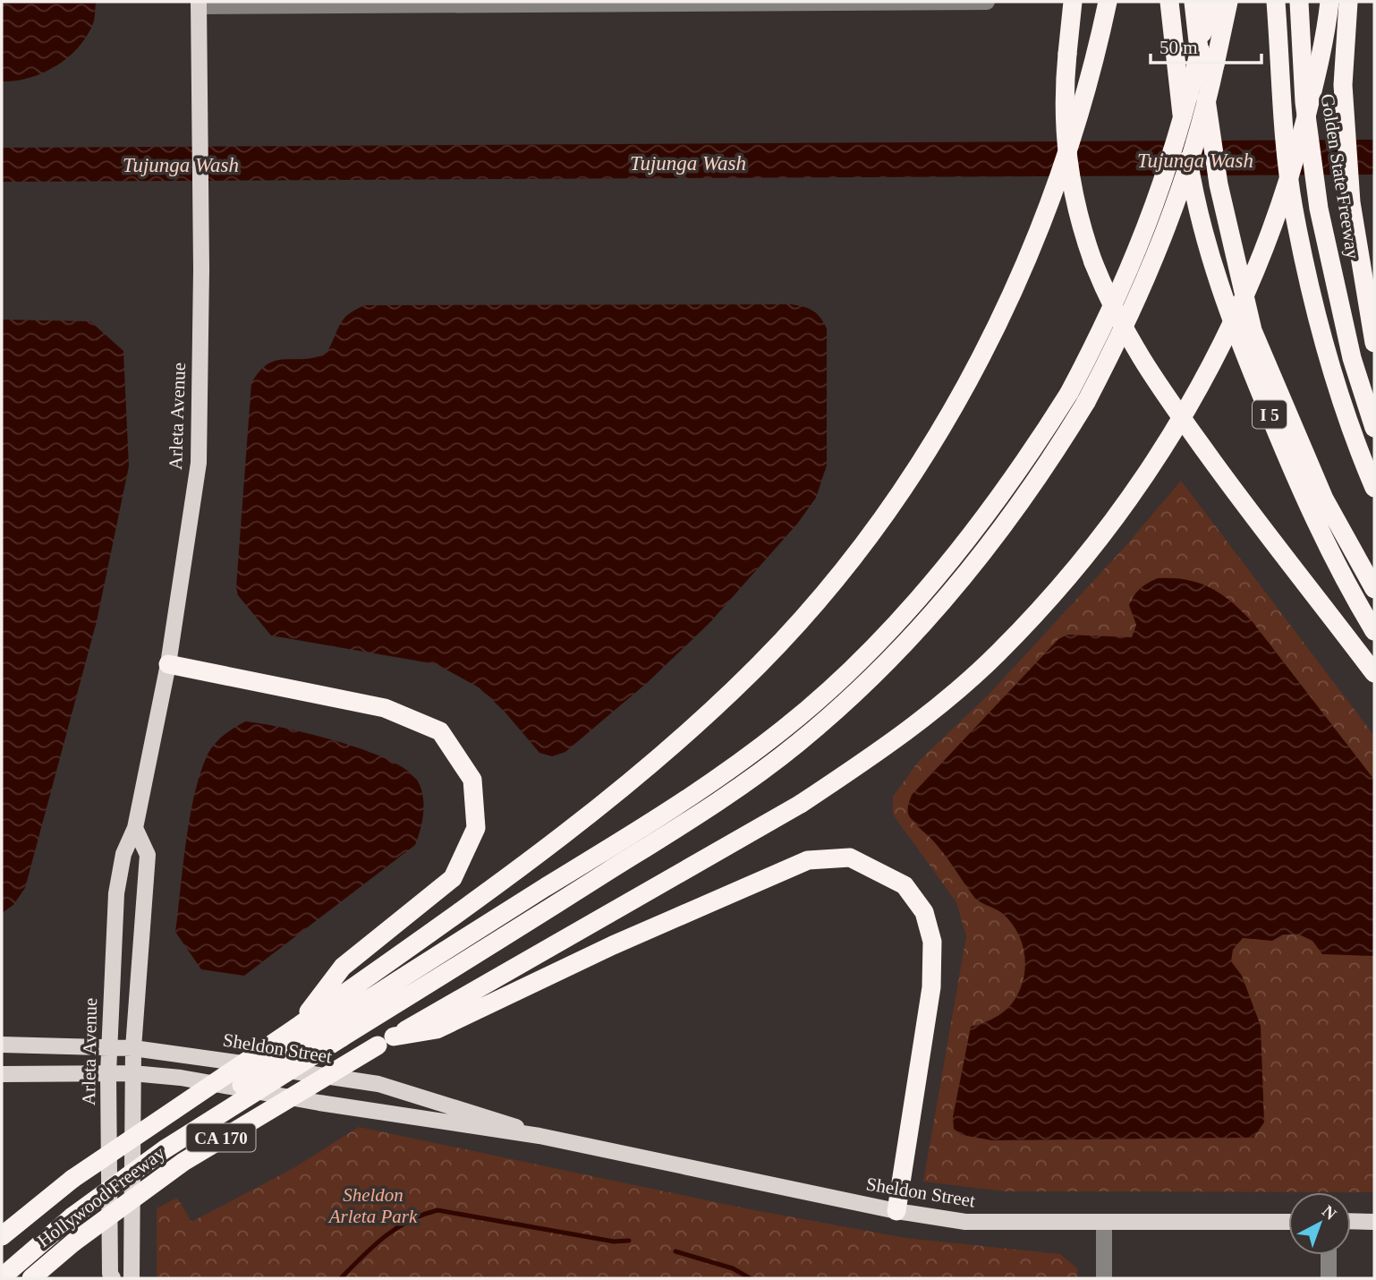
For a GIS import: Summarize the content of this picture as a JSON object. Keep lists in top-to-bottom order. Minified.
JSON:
{"streets":{"highway":["Golden State Freeway","I 5","CA 170","Hollywood Freeway"],"main road":["Arleta Avenue","Sheldon Street"]},"crossings":[["Arleta Avenue","Sheldon Street"]],"water":["Tujunga Wash"],"parks":["Sheldon Arleta Park"],"scale_bar":"50 m","north":"top right"}
